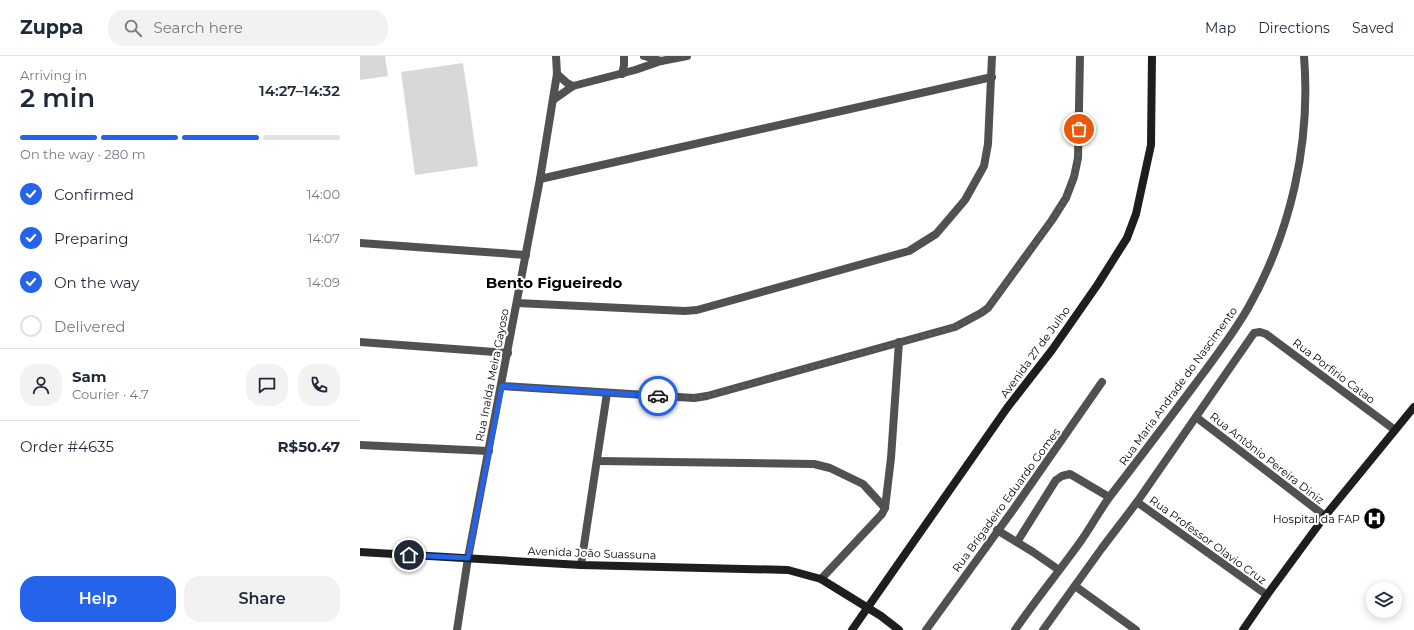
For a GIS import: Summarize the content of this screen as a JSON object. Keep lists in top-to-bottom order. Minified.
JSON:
{"streets":{"street":["Avenida 27 de Julho","Rua Porfirio Catao","Rua Inalda Meira Gayoso","Rua Maria Andrade do Nascimento","Rua Antônio Pereira Diniz","Rua Brigadeiro Eduardo Gomes","Rua Professor Olavio Cruz","Avenida João Suassuna"]},"crossings":[["Avenida 27 de Julho","Avenida João Suassuna"],["Rua Porfirio Catao","Rua Antônio Pereira Diniz"],["Rua Inalda Meira Gayoso","Avenida João Suassuna"]],"districts":["Bento Figueiredo"],"places":{"hospital":["Hospital da FAP"]},"page":{"header":"Zuppa","search":"Search here","nav":["Map","Directions","Saved"],"heading":["2 min","Arriving in","14:27–14:32"],"panel":["Sam","Courier · 4.7","Order #4635","R$50.47"],"bar":"On the way · 280 m","list":[["Confirmed","14:00"],["Preparing","14:07"],["On the way","14:09"],"Delivered"],"buttons":["Help","Share"]}}
